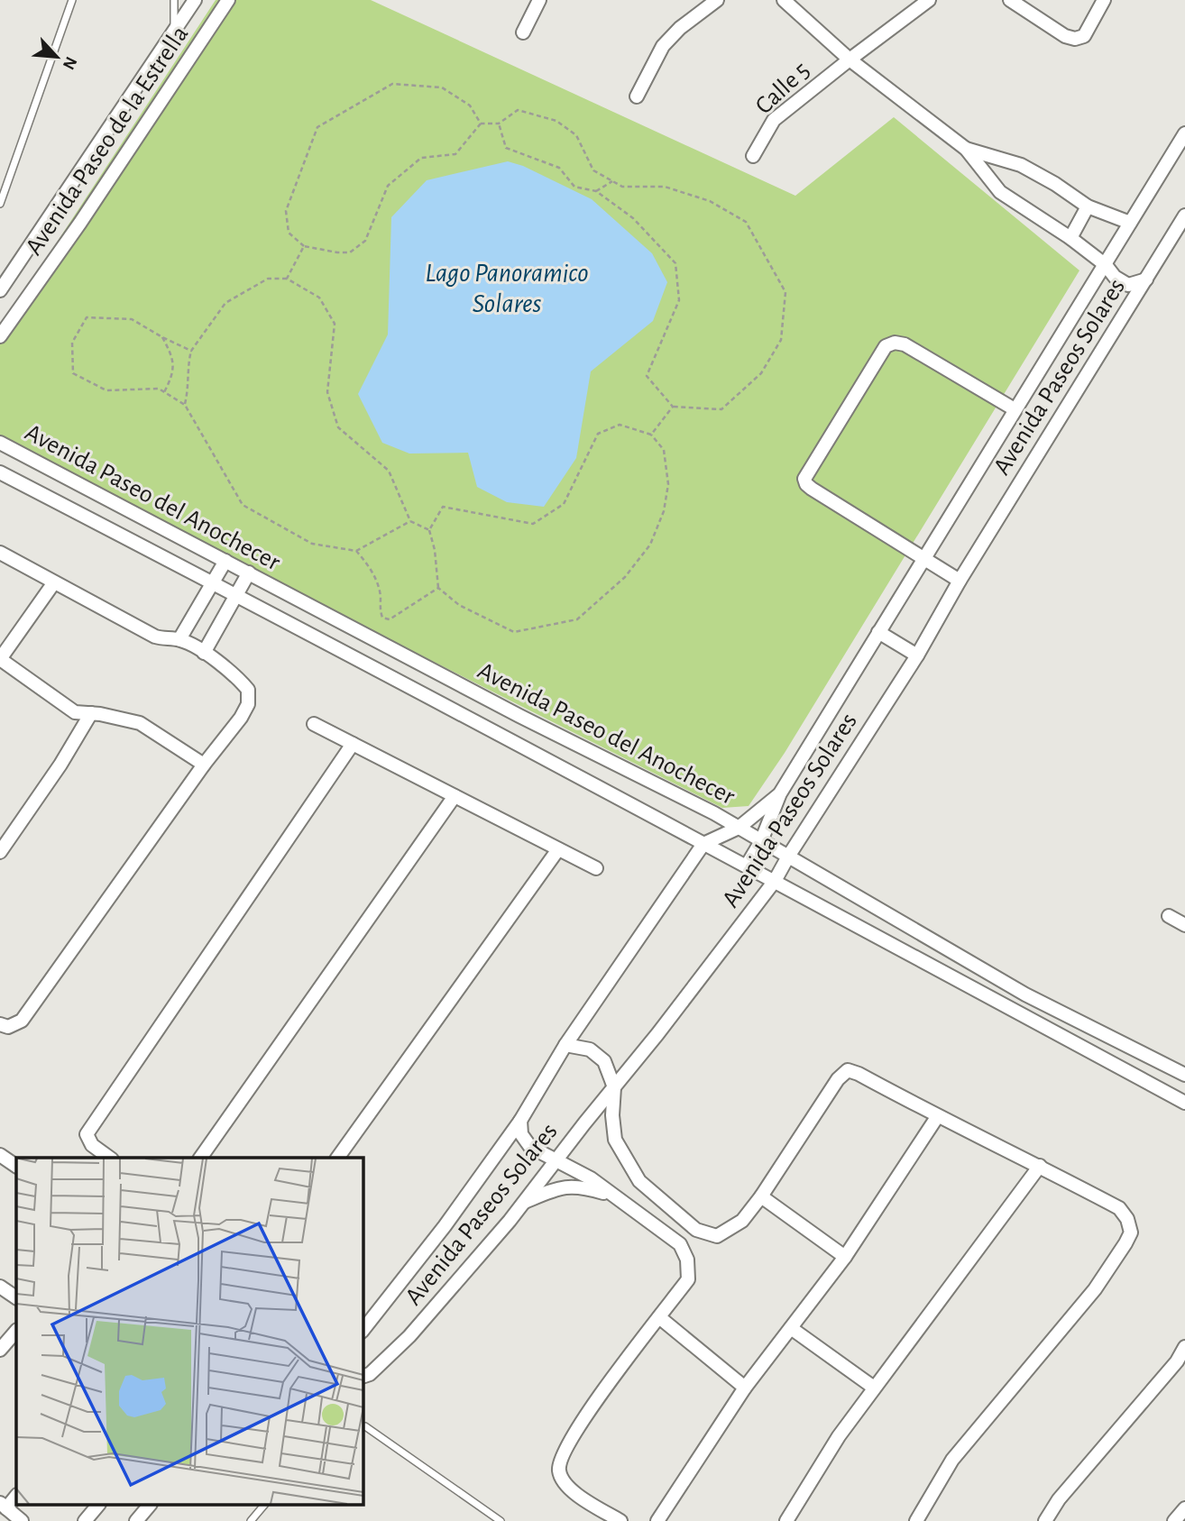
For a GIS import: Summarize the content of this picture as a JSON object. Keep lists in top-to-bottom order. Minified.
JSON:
{"streets":{"street":["Calle 5","Avenida Paseo de la Estrella","Avenida Paseos Solares","Avenida Paseo del Anochecer"]},"crossings":[["Avenida Paseos Solares","Avenida Paseo del Anochecer"]],"water":["Lago Panoramico Solares"],"north":"bottom right"}
